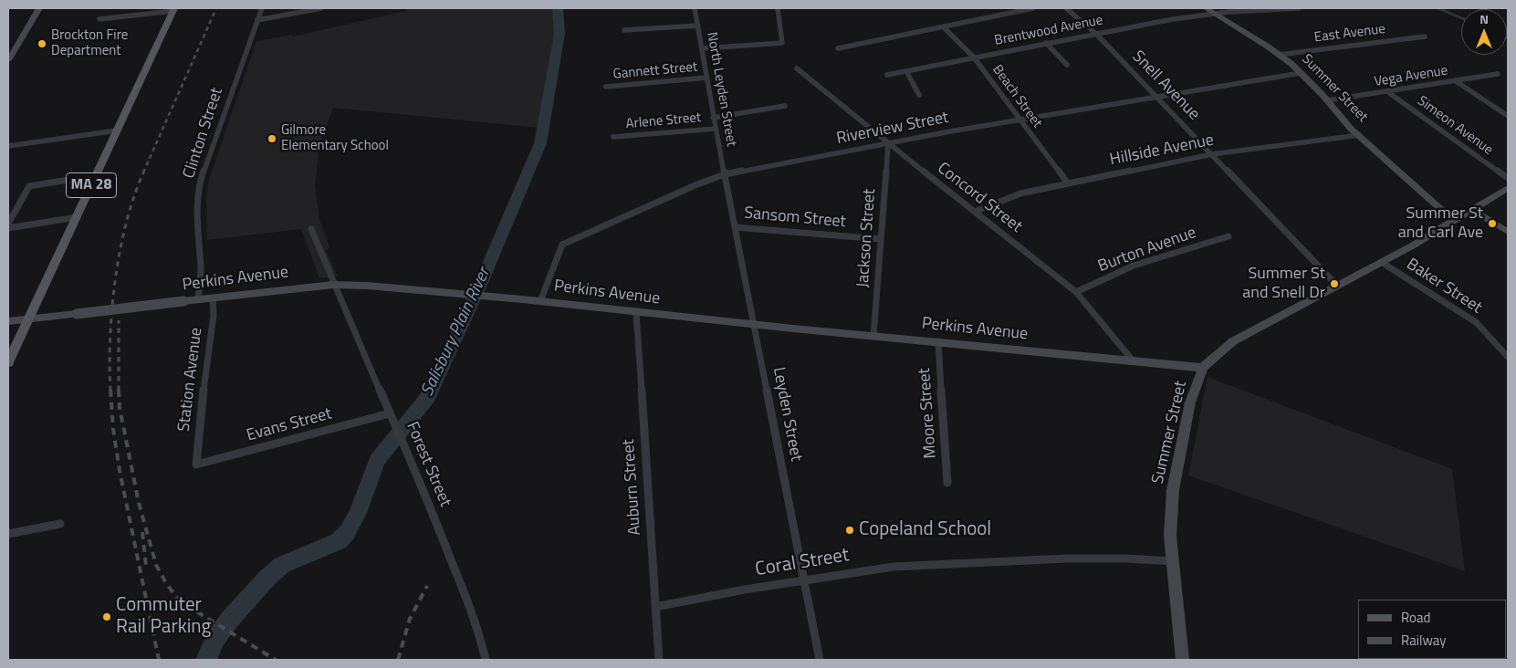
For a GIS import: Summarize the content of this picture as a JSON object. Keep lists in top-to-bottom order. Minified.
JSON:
{"streets":{"main road":["MA 28"],"street":["Brentwood Avenue","East Avenue","Gannett Street","Vega Avenue","Snell Avenue","Summer Street","North Leyden Street","Beach Street","Arlene Street","Simeon Avenue","Riverview Street","Clinton Street","Hillside Avenue","Concord Street","Sansom Street","Jackson Street","Burton Avenue","Perkins Avenue","Baker Street","Station Avenue","Moore Street","Leyden Street","Evans Street","Forest Street","Auburn Street","Coral Street"]},"crossings":[["Brentwood Avenue","Snell Avenue"],["Brentwood Avenue","Summer Street"],["Brentwood Avenue","Beach Street"],["East Avenue","Summer Street"],["Gannett Street","North Leyden Street"],["Vega Avenue","Summer Street"],["Vega Avenue","Simeon Avenue"],["Snell Avenue","Summer Street"],["Snell Avenue","Riverview Street"],["Snell Avenue","Hillside Avenue"],["Summer Street","Riverview Street"],["Summer Street","Hillside Avenue"],["Summer Street","Perkins Avenue"],["Summer Street","Baker Street"],["Summer Street","Coral Street"],["North Leyden Street","Arlene Street"],["North Leyden Street","Riverview Street"],["North Leyden Street","Leyden Street"],["Beach Street","Riverview Street"],["Beach Street","Hillside Avenue"],["Riverview Street","Concord Street"],["Riverview Street","Jackson Street"],["Riverview Street","Perkins Avenue"],["Riverview Street","Leyden Street"],["Clinton Street","Perkins Avenue"],["Hillside Avenue","Concord Street"],["MA 28","Perkins Avenue"],["Concord Street","Jackson Street"],["Concord Street","Burton Avenue"],["Concord Street","Perkins Avenue"],["Sansom Street","Jackson Street"],["Sansom Street","Leyden Street"],["Jackson Street","Perkins Avenue"],["Perkins Avenue","Station Avenue"],["Perkins Avenue","Moore Street"],["Perkins Avenue","Leyden Street"],["Perkins Avenue","Forest Street"],["Perkins Avenue","Auburn Street"],["Station Avenue","Evans Street"],["Leyden Street","Coral Street"],["Evans Street","Forest Street"],["Auburn Street","Coral Street"]],"water":["Salisbury Plain River"],"places":["Brockton Fire Department","Gilmore Elementary School","Summer St and Carl Ave","Summer St and Snell Dr","Copeland School","Commuter Rail Parking"],"legend":["Road","Railway"],"north":"top"}
